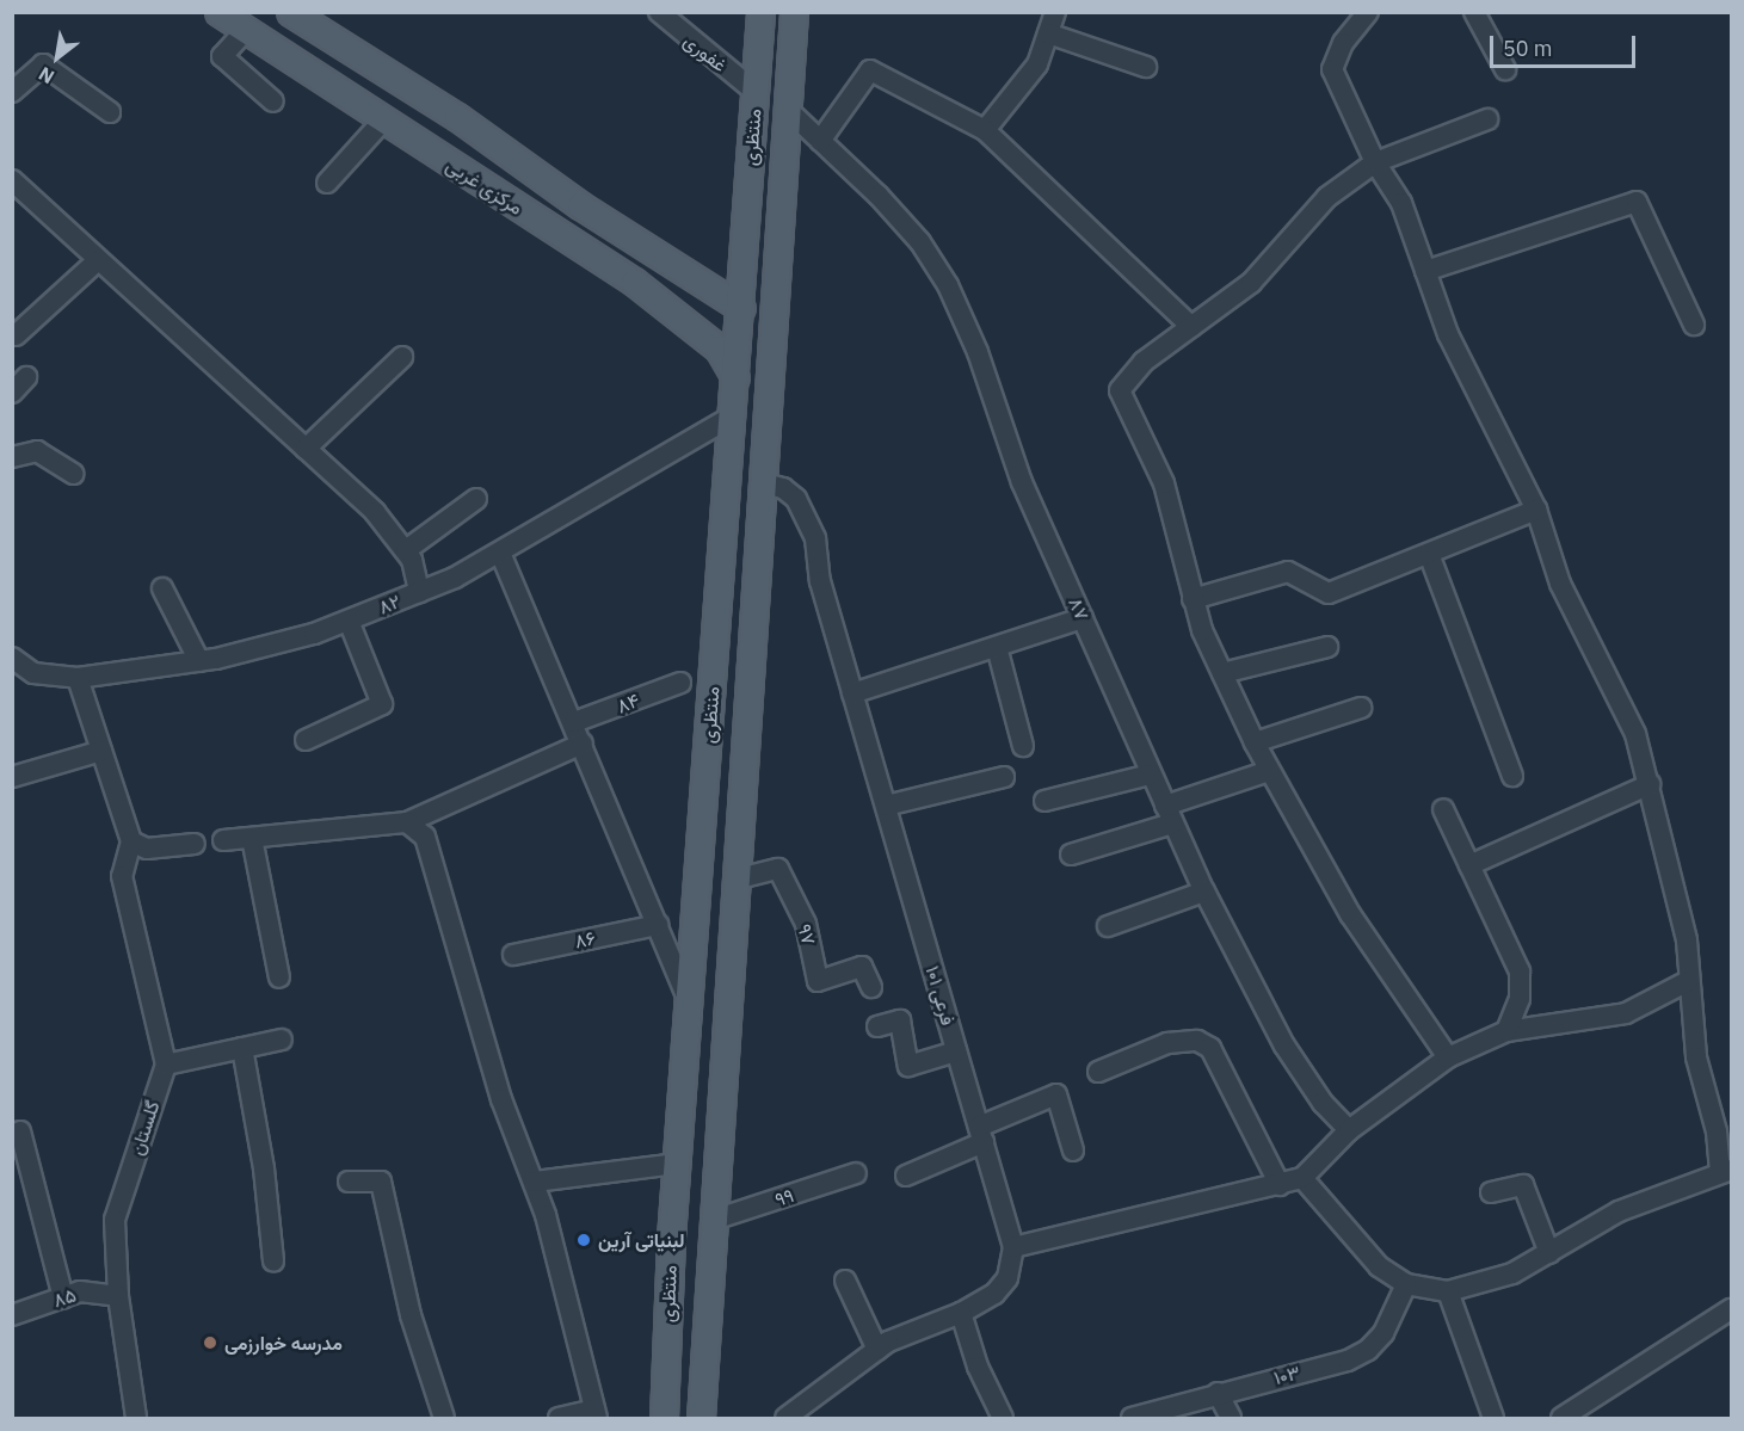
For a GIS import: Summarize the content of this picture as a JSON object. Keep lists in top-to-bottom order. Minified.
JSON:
{"streets":{"main road":["منتظری","مرکزی غربی"],"street":["غفوری","۸۲","۸۷","۸۴","۹۷","۸۶","فرعی ۱۰۱","گلستان","۹۹","۸۵","۱۰۳"]},"crossings":[["غفوری","منتظری"],["منتظری","مرکزی غربی"],["منتظری","۸۲"],["منتظری","۸۷"],["منتظری","۹۷"],["منتظری","فرعی ۱۰۱"],["منتظری","۹۹"],["گلستان","۸۵"]],"places":["لبنیاتی آرین","مدرسه خوارزمی"],"scale_bar":"50 m","north":"bottom left"}
